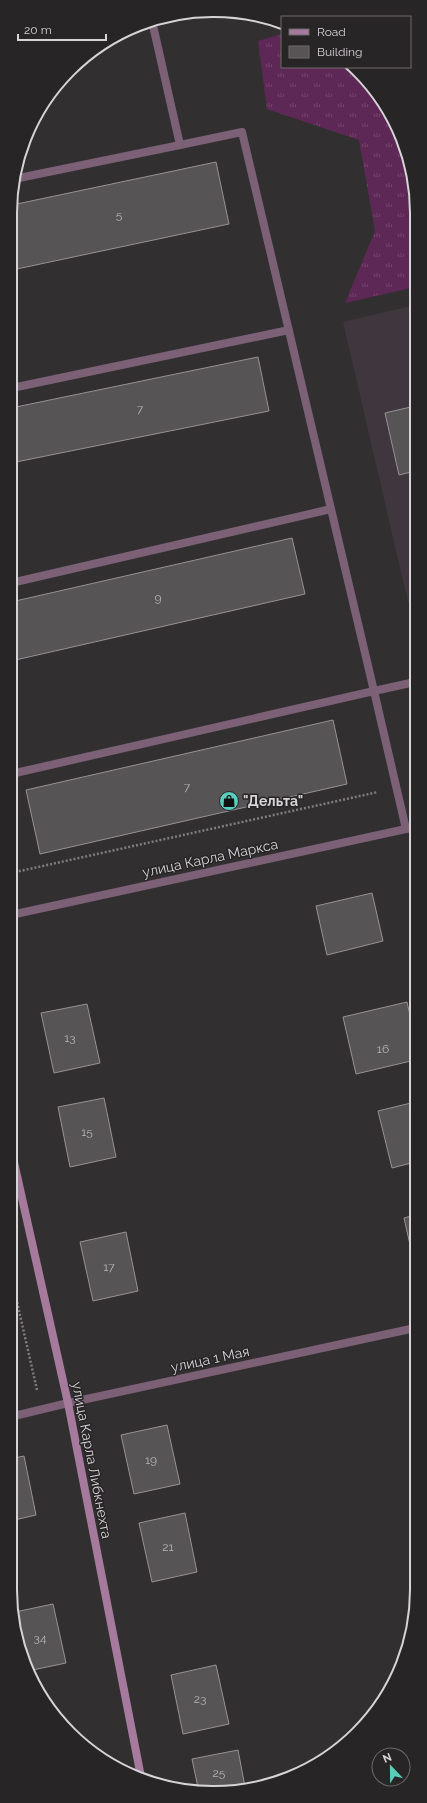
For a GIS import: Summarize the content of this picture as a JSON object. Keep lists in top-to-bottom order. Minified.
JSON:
{"streets":{"main road":["улица Карла Либкнехта"],"street":["улица Карла Маркса","улица 1 Мая"]},"crossings":[["улица 1 Мая","улица Карла Либкнехта"]],"places":{"shop":["\"Дельта\""]},"house_numbers":["5","7","9","7","13","16","15","17","19","21","34","23","25"],"legend":["Road","Building"],"scale_bar":"20 m","north":"top"}
